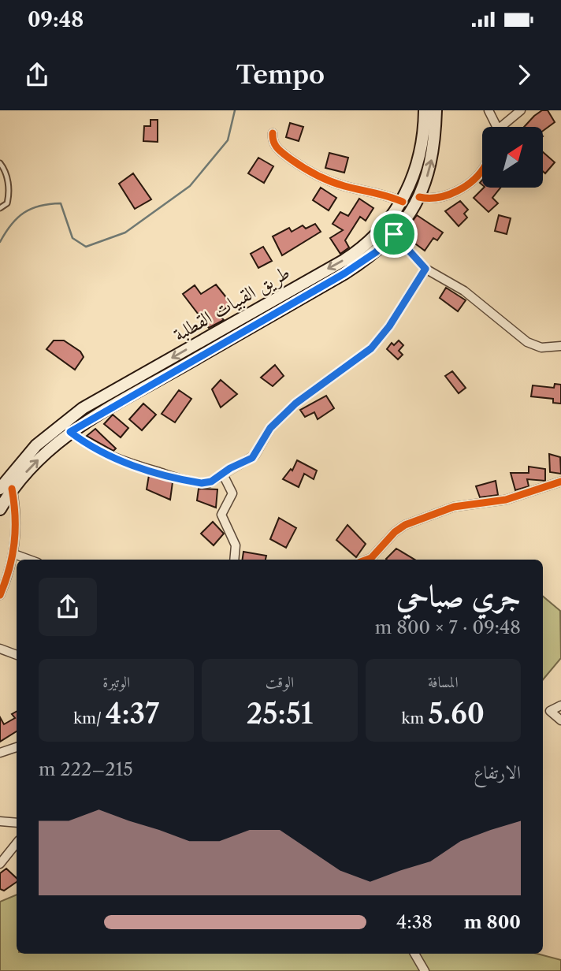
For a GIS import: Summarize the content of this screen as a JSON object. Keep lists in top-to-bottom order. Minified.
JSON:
{"streets":{"main road":["طريق القبيات القطلبة"]},"north":"top right","page":{"status":"09:48","header":"Tempo","heading":["جري صباحي","09:48 · 7 × 800 m"],"stats":[["المسافة","5.60 km"],["الوقت","25:51"],["الوتيرة","4:37 /km"]],"chart":["الارتفاع","215–222 m"],"list":[{"name":"800 m","note":"4:38"}]}}
